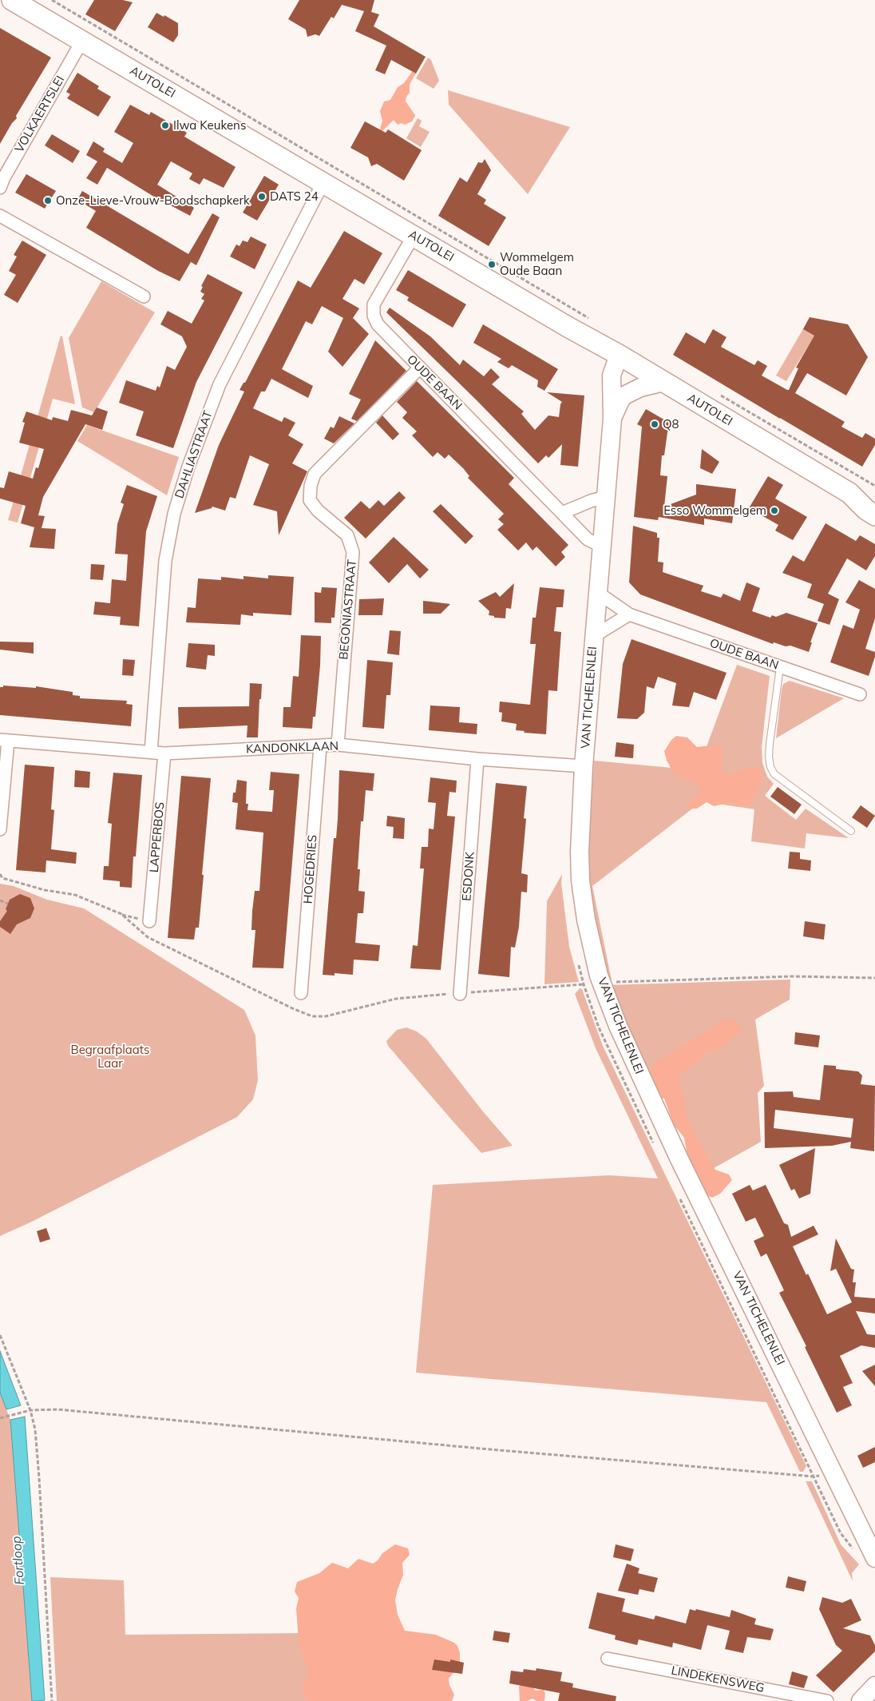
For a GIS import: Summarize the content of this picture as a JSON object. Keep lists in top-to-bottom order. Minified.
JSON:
{"streets":{"main road":["AUTOLEI"],"street":["VOLKAERTSLEI","OUDE BAAN","DAHLIASTRAAT","BEGONIASTRAAT","VAN TICHELENLEI","KANDONKLAAN","LAPPERBOS","HOGEDRIES","ESDONK","LINDEKENSWEG"]},"crossings":[["AUTOLEI","VOLKAERTSLEI"],["AUTOLEI","OUDE BAAN"],["AUTOLEI","DAHLIASTRAAT"],["AUTOLEI","VAN TICHELENLEI"],["OUDE BAAN","BEGONIASTRAAT"],["OUDE BAAN","VAN TICHELENLEI"],["DAHLIASTRAAT","KANDONKLAAN"],["BEGONIASTRAAT","KANDONKLAAN"],["VAN TICHELENLEI","KANDONKLAAN"],["KANDONKLAAN","LAPPERBOS"],["KANDONKLAAN","HOGEDRIES"],["KANDONKLAAN","ESDONK"]],"water":["Fortloop"],"parks":["Begraafplaats Laar"],"places":["Ilwa Keukens","DATS 24","Onze-Lieve-Vrouw-Boodschapkerk","Wommelgem Oude Baan","Q8","Esso Wommelgem"]}
